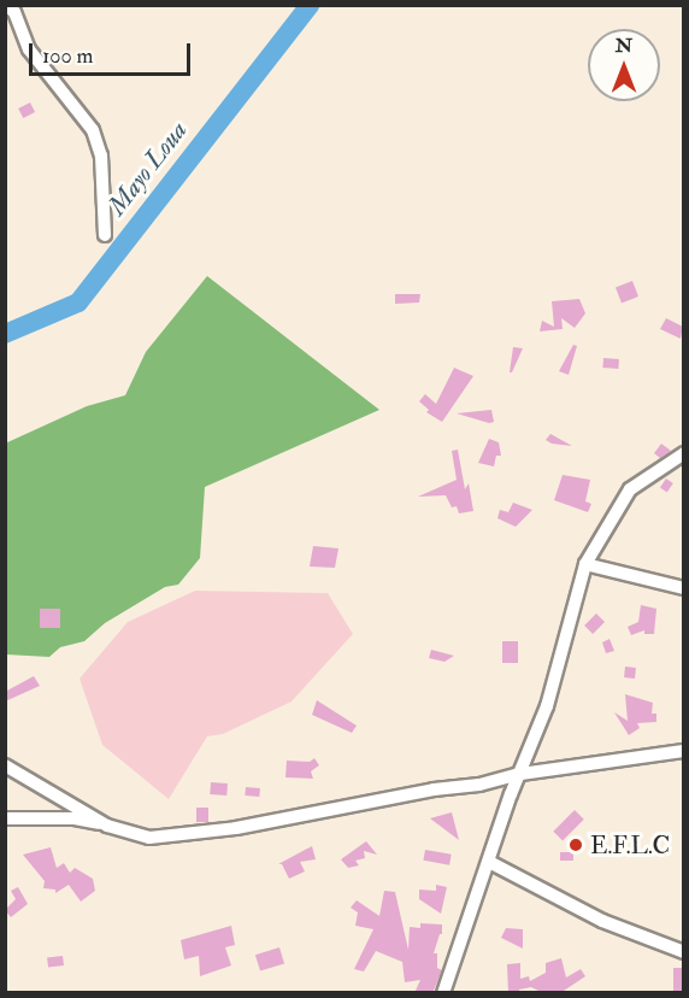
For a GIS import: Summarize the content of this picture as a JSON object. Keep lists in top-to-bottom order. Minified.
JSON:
{"water":["Mayo Loua"],"places":["E.F.L.C"],"scale_bar":"100 m","north":"top"}
